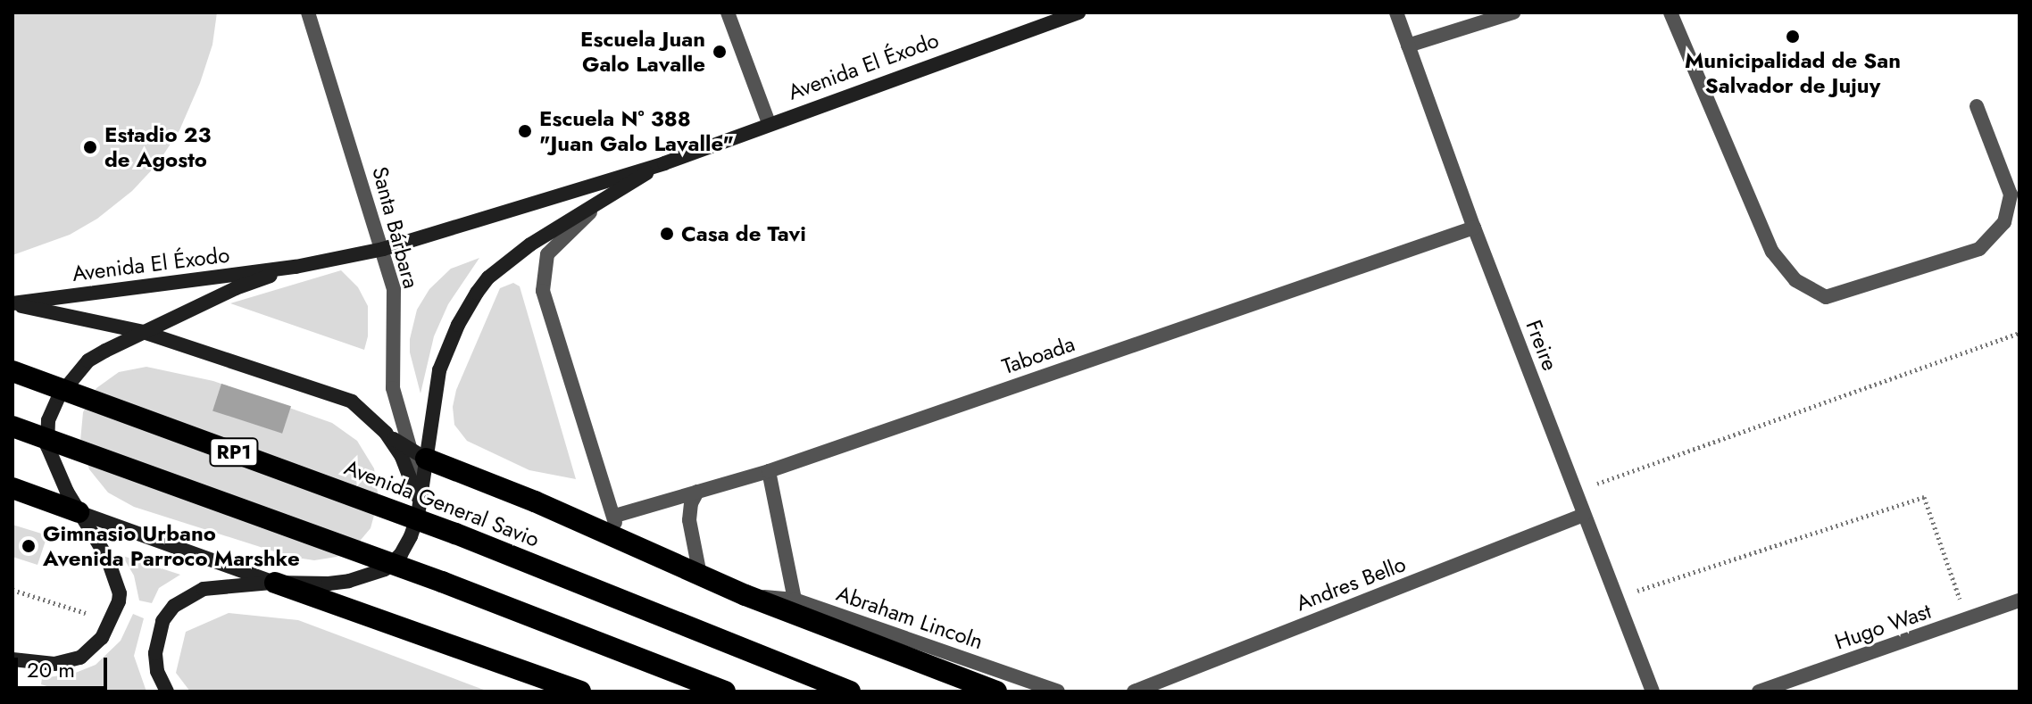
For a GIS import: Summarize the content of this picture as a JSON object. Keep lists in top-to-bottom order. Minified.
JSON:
{"streets":{"highway":["RP1","Avenida General Savio"],"main road":["Avenida El Éxodo"],"street":["Santa Bárbara","Freire","Taboada","Andres Bello","Abraham Lincoln","Hugo Wast"]},"crossings":[["Avenida El Éxodo","Santa Bárbara"],["Freire","Taboada"],["Freire","Andres Bello"]],"places":["Municipalidad de San Salvador de Jujuy","Escuela Juan Galo Lavalle","Escuela N° 388 \"Juan Galo Lavalle\"","Estadio 23 de Agosto","Casa de Tavi","Gimnasio Urbano Avenida Parroco Marshke"],"scale_bar":"20 m"}
